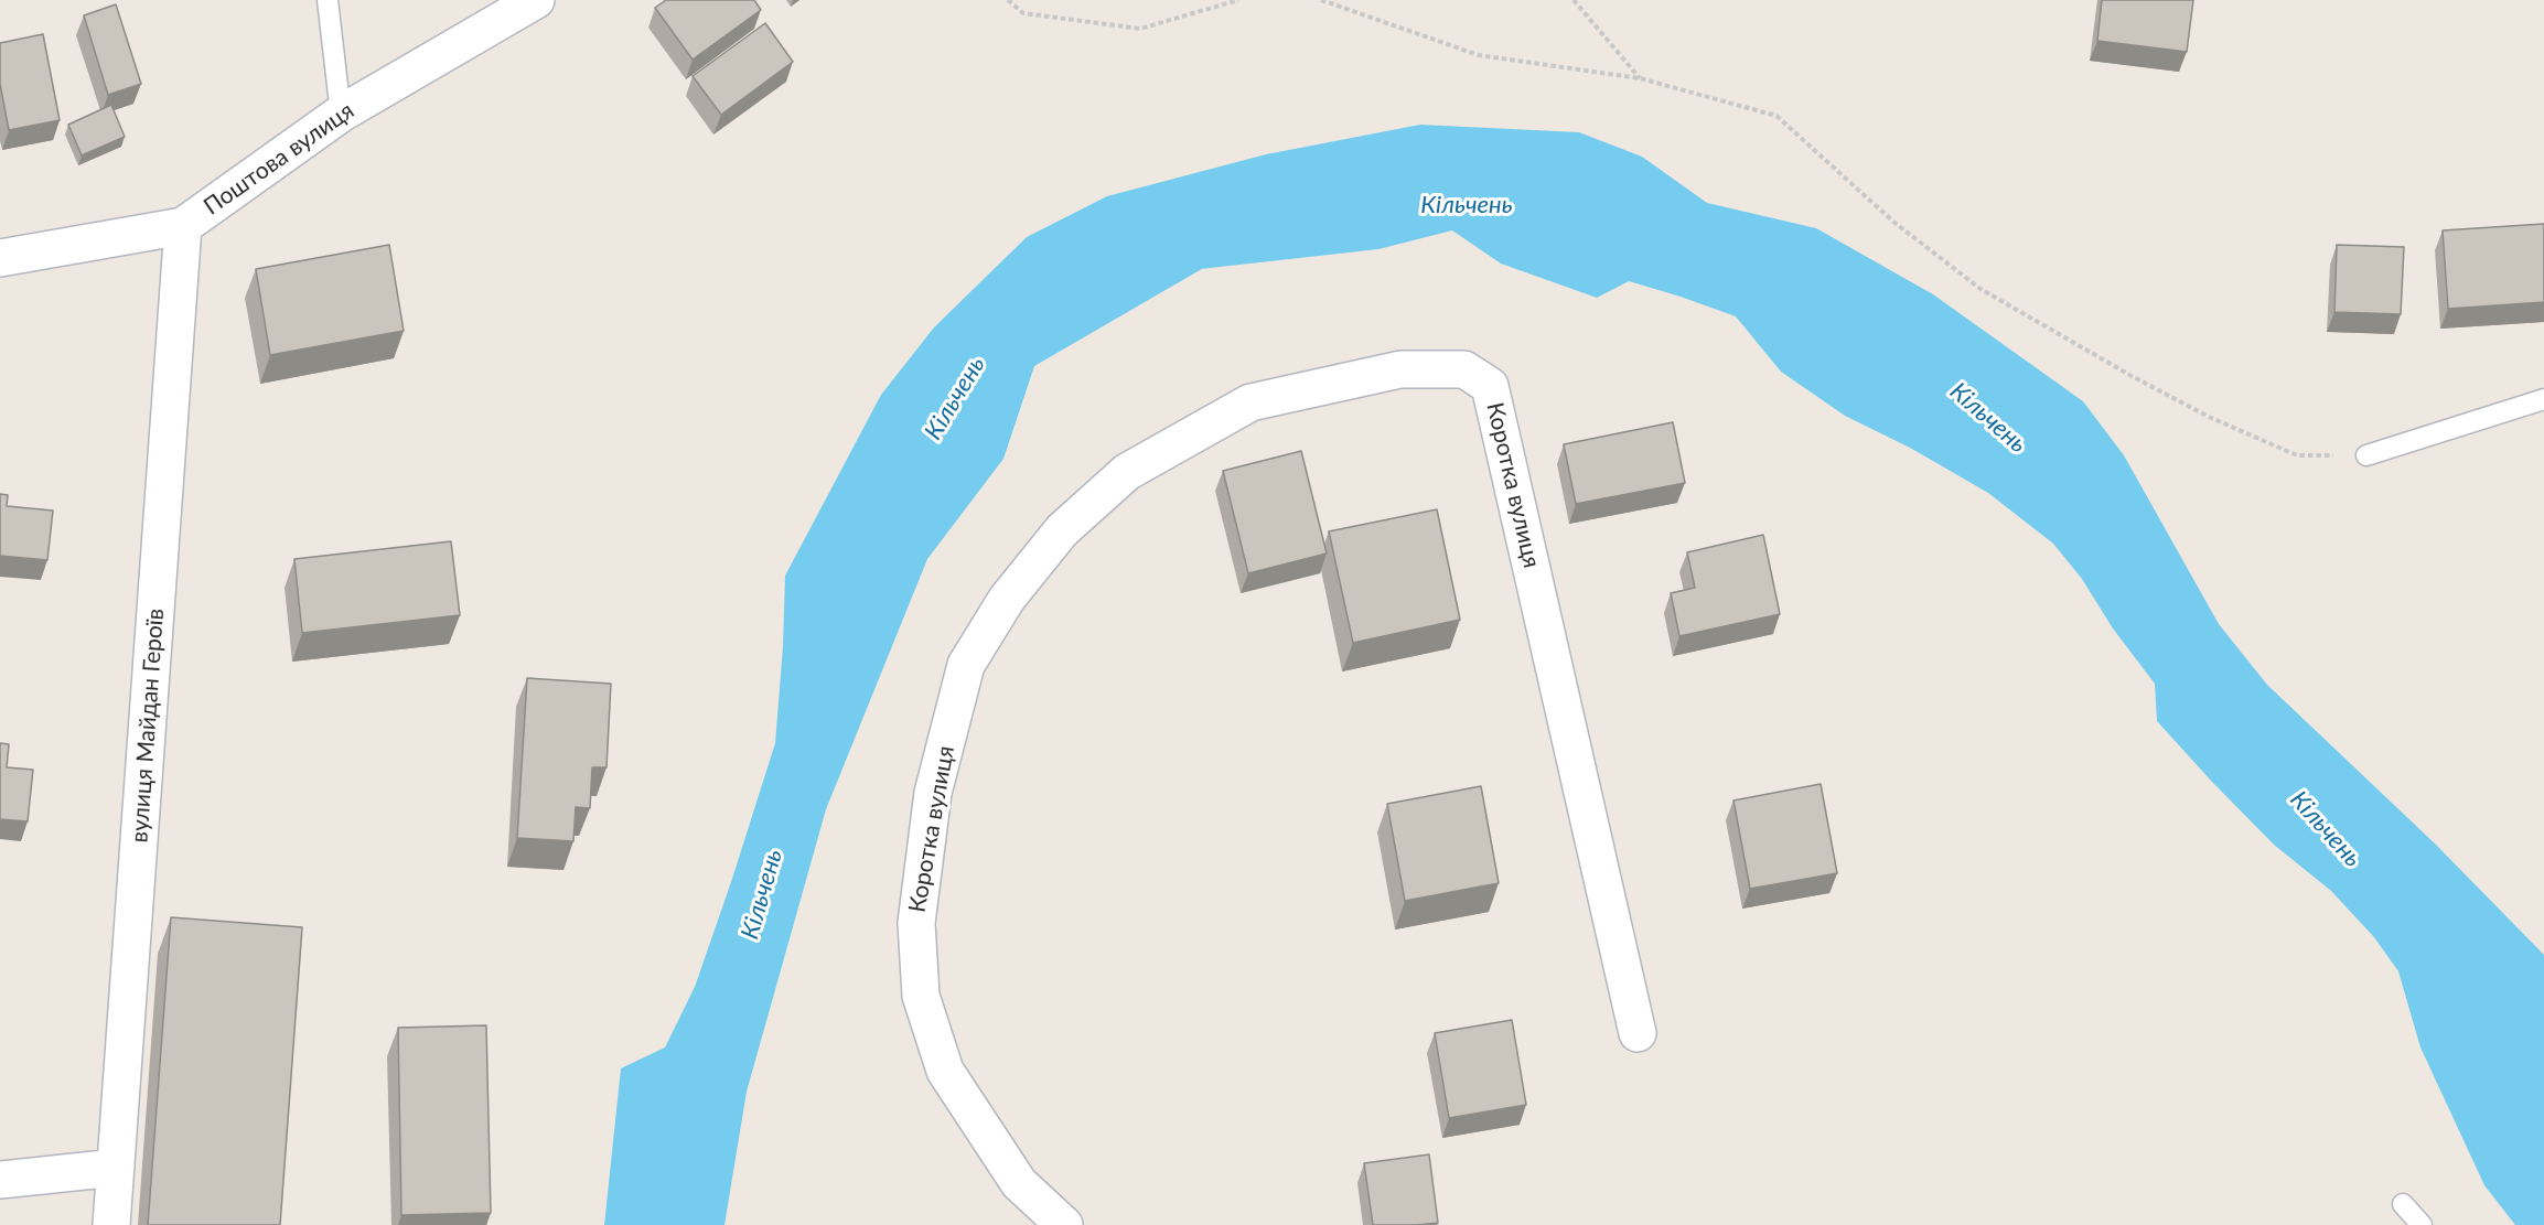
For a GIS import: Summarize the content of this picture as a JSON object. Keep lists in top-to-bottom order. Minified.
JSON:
{"streets":{"street":["Поштова вулиця","Коротка вулиця","вулиця Майдан Героїв"]},"crossings":[["Поштова вулиця","вулиця Майдан Героїв"]],"water":["Кільчень"]}
